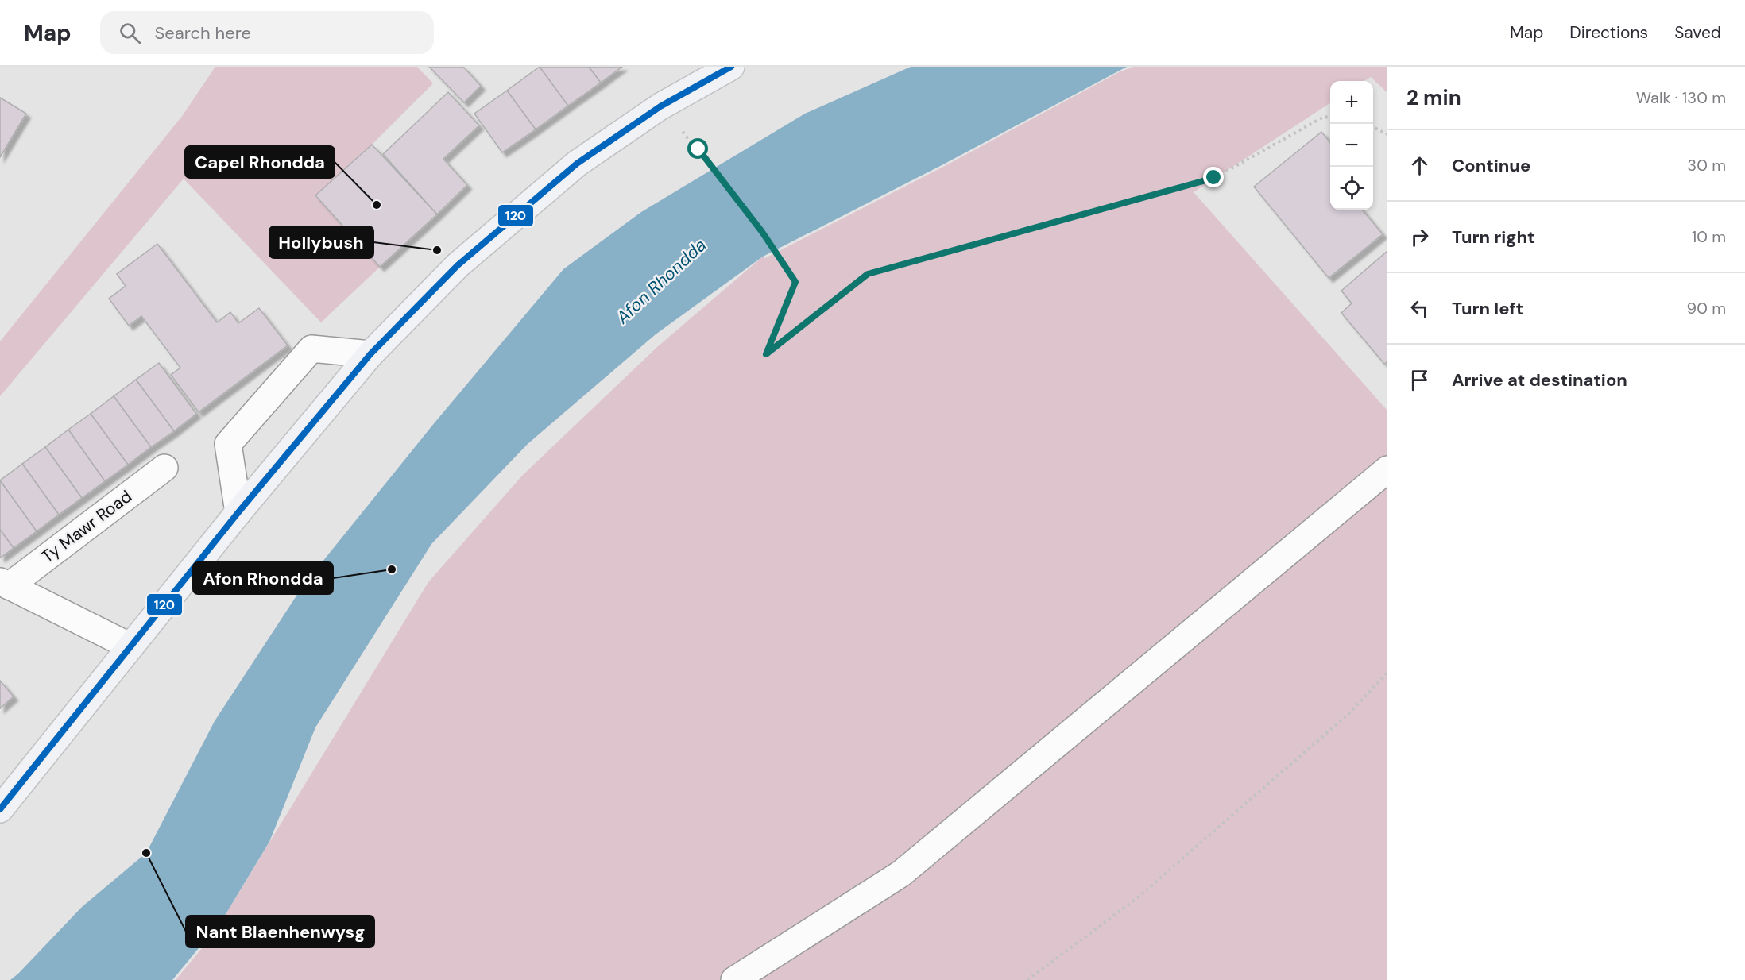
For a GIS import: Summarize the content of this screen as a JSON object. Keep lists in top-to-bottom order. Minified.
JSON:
{"streets":{"street":["Ty Mawr Road"]},"water":["Afon Rhondda"],"places":["Capel Rhondda","Hollybush","Afon Rhondda","Nant Blaenhenwysg"],"lines":["transit line 120"],"page":{"header":"Map","search":"Search here","nav":["Map","Directions","Saved"],"heading":["2 min","Walk · 130 m"],"map_buttons":["+","−"],"list":[["Continue","30 m"],["Turn right","10 m"],["Turn left","90 m"],"Arrive at destination"]}}
